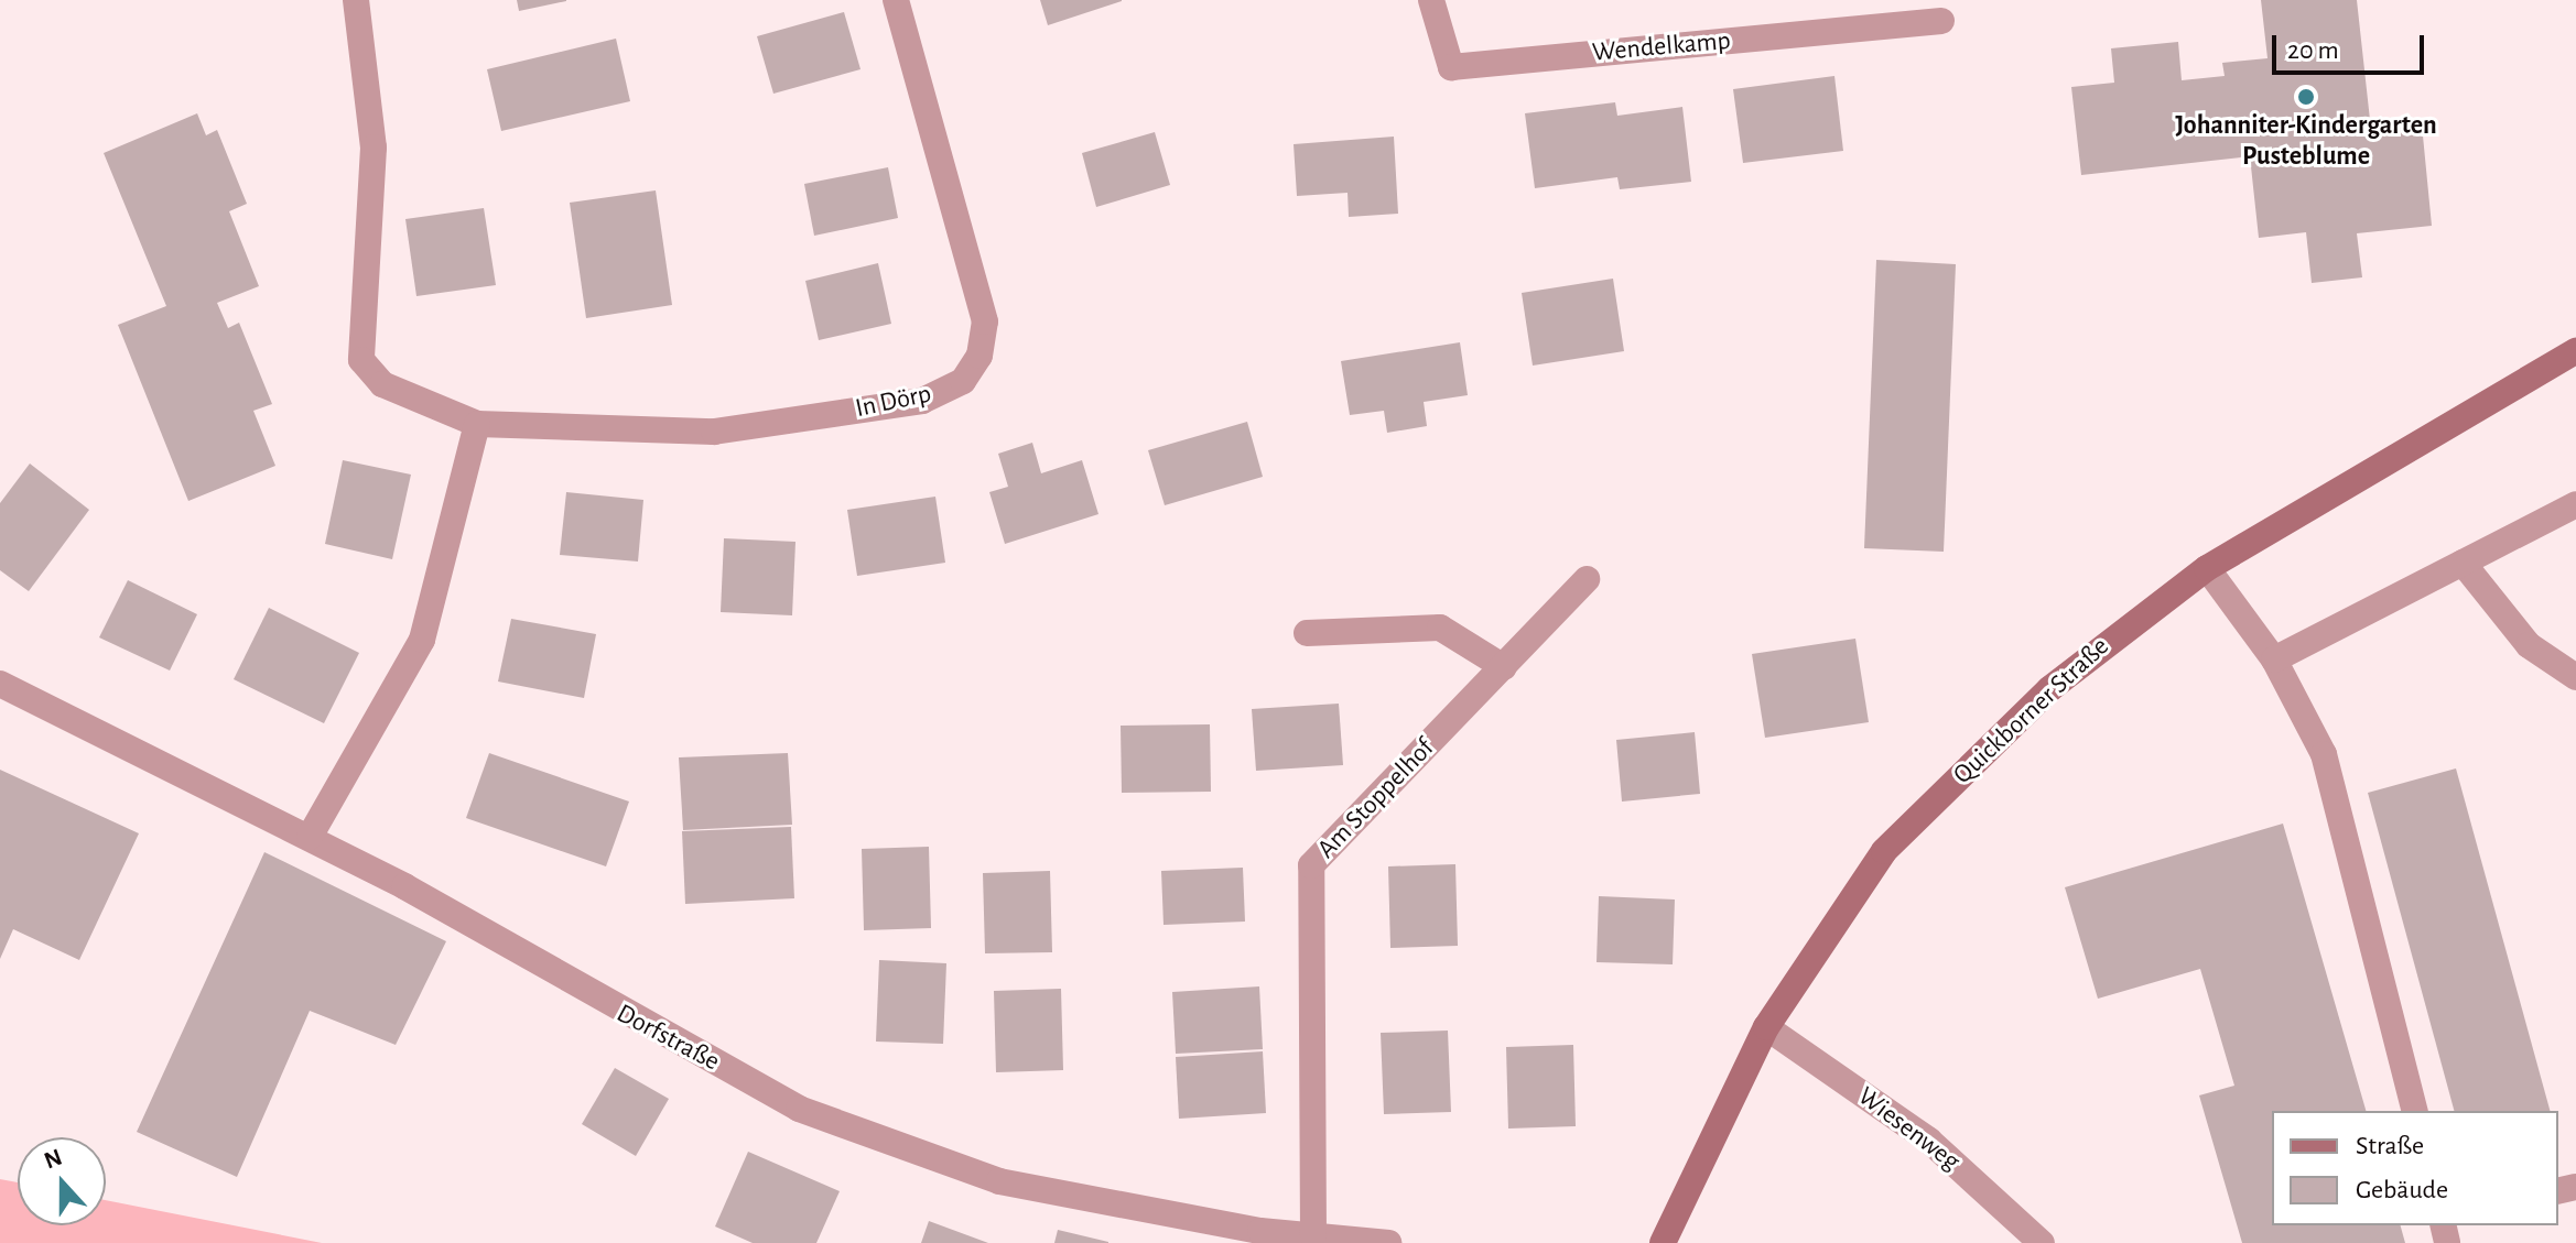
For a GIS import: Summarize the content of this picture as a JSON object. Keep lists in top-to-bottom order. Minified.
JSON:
{"streets":{"main road":["Quickborner Straße"],"street":["Wendelkamp","In Dörp","Am Stoppelhof","Dorfstraße","Wiesenweg"]},"crossings":[["Quickborner Straße","Wiesenweg"],["Am Stoppelhof","Dorfstraße"]],"places":["Johanniter-Kindergarten Pusteblume"],"legend":["Straße","Gebäude"],"scale_bar":"20 m","north":"top"}
